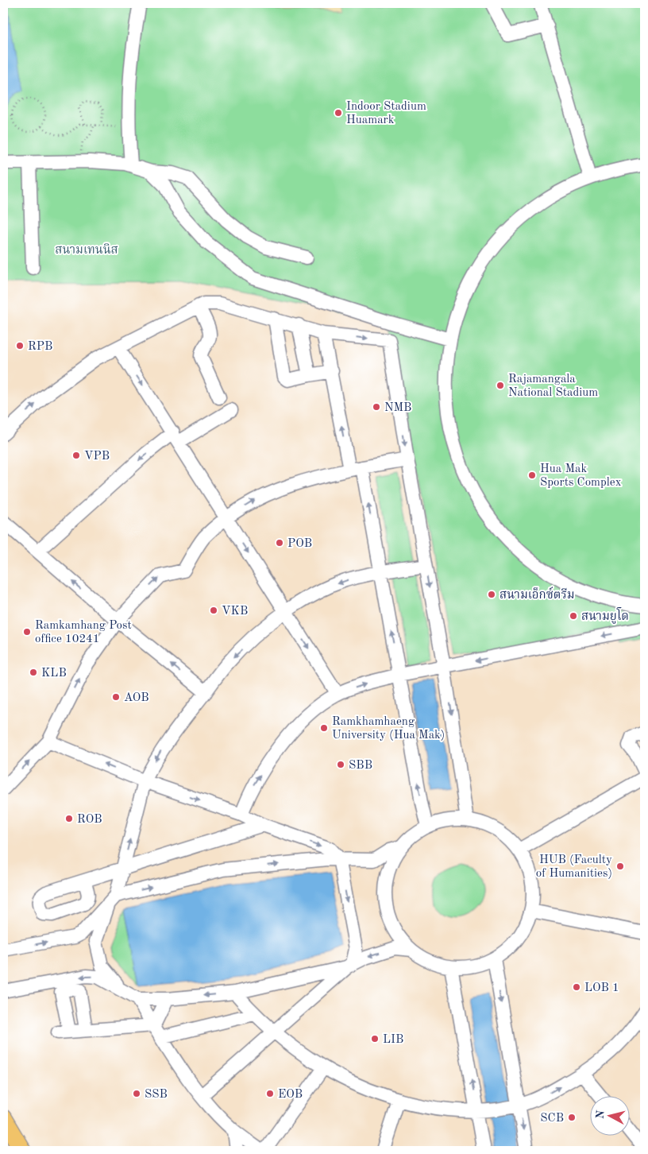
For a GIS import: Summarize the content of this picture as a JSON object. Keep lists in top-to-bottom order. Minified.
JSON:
{"parks":["สนามเทนนิส"],"places":["Indoor Stadium Huamark","RPB","Rajamangala National Stadium","NMB","VPB","Hua Mak Sports Complex","POB","สนามเอ็กซ์ตรีม","VKB","สนามยูโด","Ramkamhang Post office 10241","KLB","AOB","Ramkhamhaeng University (Hua Mak)","SBB","ROB","HUB (Faculty of Humanities)","LOB 1","LIB","SSB","EOB","SCB"],"north":"left"}
